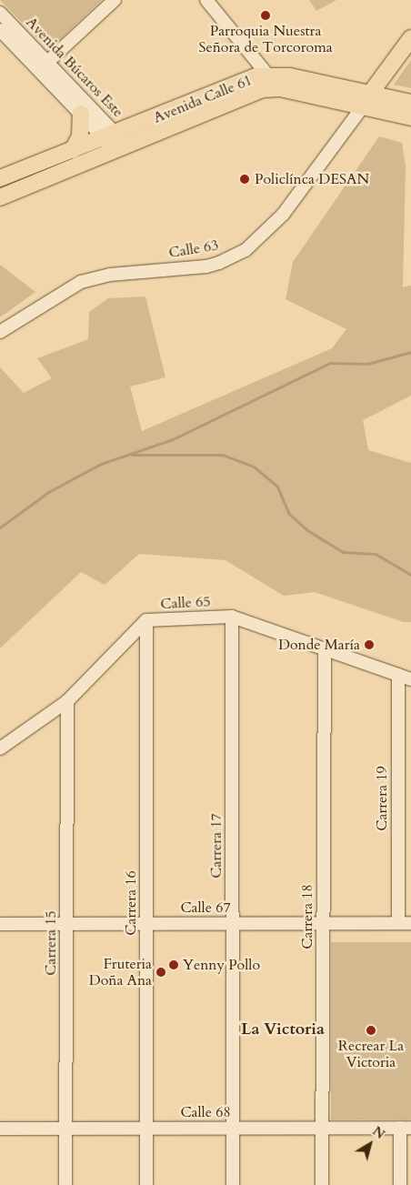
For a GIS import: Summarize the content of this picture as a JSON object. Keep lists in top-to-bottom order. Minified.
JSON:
{"streets":{"main road":["Avenida Calle 61"],"street":["Avenida Búcaros Este","Calle 63","Calle 65","Carrera 19","Carrera 17","Carrera 16","Calle 67","Carrera 18","Carrera 15","Calle 68"]},"crossings":[["Avenida Búcaros Este","Avenida Calle 61"],["Avenida Calle 61","Calle 63"],["Calle 65","Carrera 19"],["Calle 65","Carrera 17"],["Calle 65","Carrera 16"],["Calle 65","Carrera 18"],["Calle 65","Carrera 15"],["Carrera 19","Calle 67"],["Carrera 17","Calle 67"],["Carrera 17","Calle 68"],["Carrera 16","Calle 67"],["Carrera 16","Calle 68"],["Calle 67","Carrera 18"],["Calle 67","Carrera 15"],["Carrera 18","Calle 68"],["Carrera 15","Calle 68"]],"districts":["La Victoria"],"places":["Parroquia Nuestra Señora de Torcoroma","Policlínca DESAN","Donde María","Yenny Pollo","Fruteria Doña Ana","Recrear La Victoria"],"north":"top right"}
